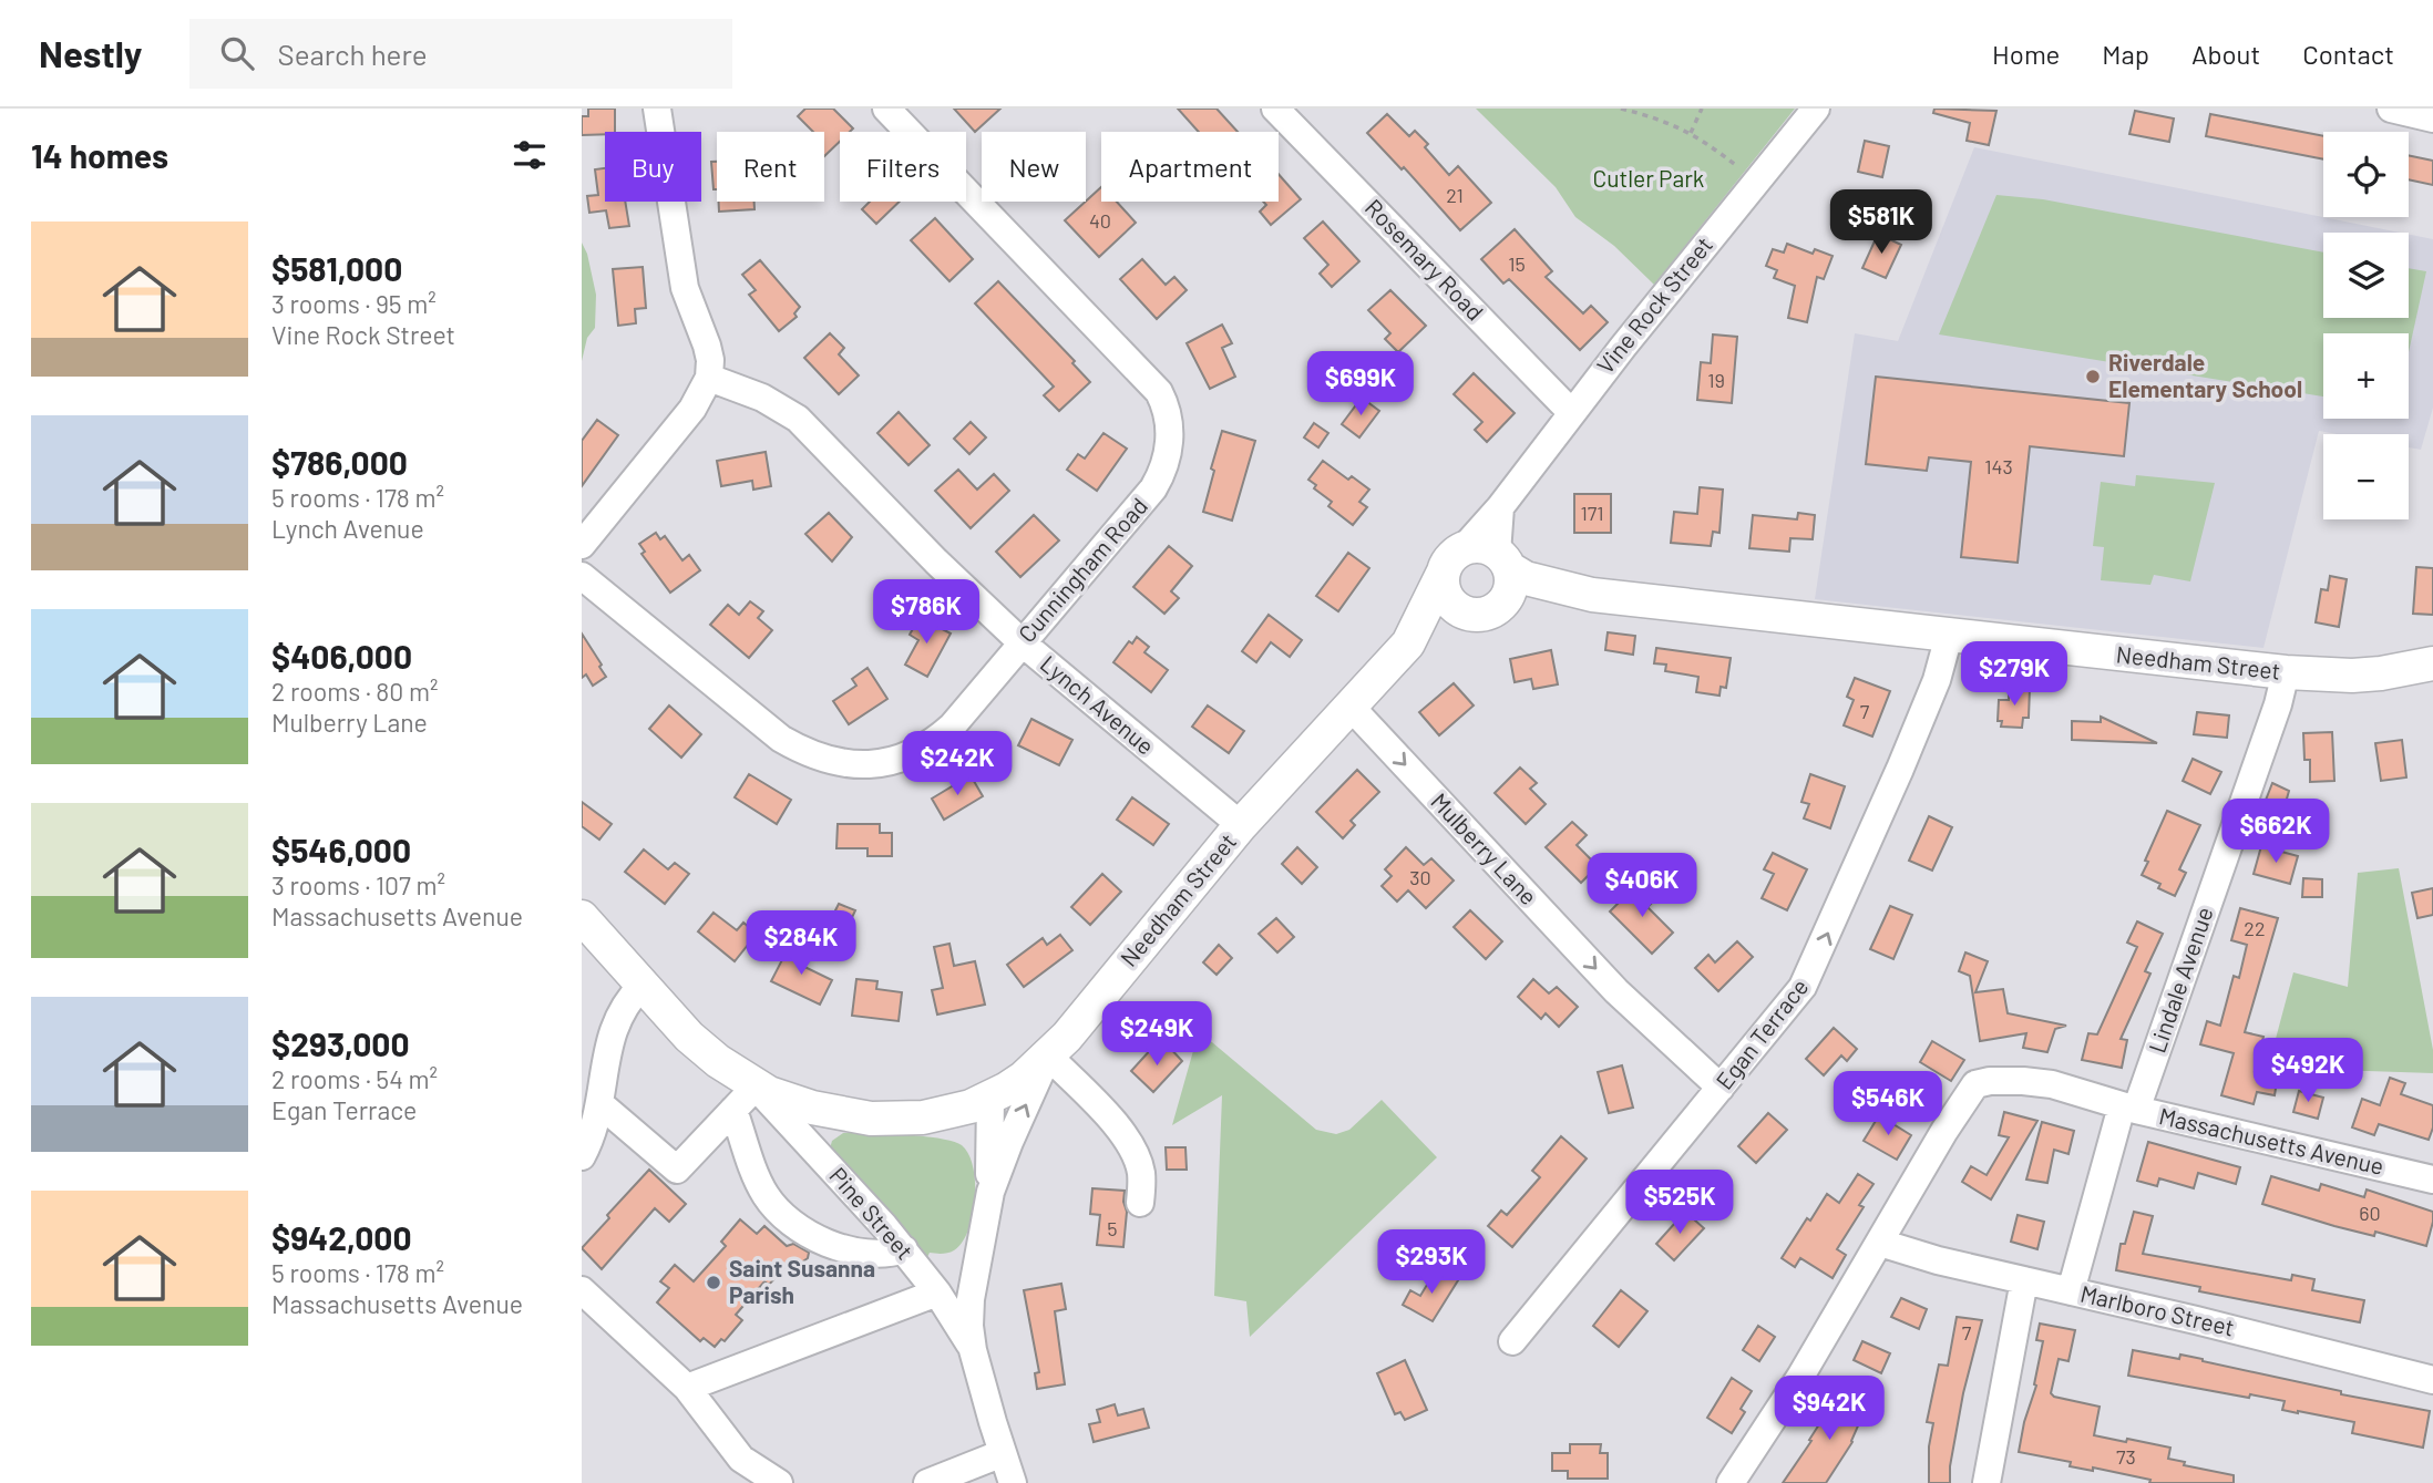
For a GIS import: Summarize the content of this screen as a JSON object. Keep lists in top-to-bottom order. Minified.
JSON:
{"streets":{"main road":["Needham Street"],"street":["Rosemary Road","Vine Rock Street","Cunningham Road","Lynch Avenue","Mulberry Lane","Lindale Avenue","Egan Terrace","Massachusetts Avenue","Pine Street","Marlboro Street"]},"crossings":[["Rosemary Road","Vine Rock Street"],["Vine Rock Street","Needham Street"],["Cunningham Road","Lynch Avenue"],["Needham Street","Lynch Avenue"],["Needham Street","Mulberry Lane"],["Needham Street","Lindale Avenue"],["Needham Street","Egan Terrace"],["Needham Street","Pine Street"],["Mulberry Lane","Egan Terrace"],["Lindale Avenue","Massachusetts Avenue"],["Lindale Avenue","Marlboro Street"],["Massachusetts Avenue","Marlboro Street"]],"one_way":["Mulberry Lane","Egan Terrace"],"parks":["Cutler Park"],"places":["Riverdale Elementary School","Saint Susanna Parish"],"house_numbers":["21","40","15","19","143","171","7","30","22","60","5","7","73"],"page":{"header":"Nestly","search":"Search here","nav":["Home","Map","About","Contact"],"heading":"14 homes","map_buttons":["+","−"],"chip":["Buy","Rent","Filters","New","Apartment"],"price":["$581K","$699K","$786K","$279K","$242K","$662K","$406K","$284K","$249K","$492K","$546K","$525K","$293K","$942K"],"list":[{"name":"$581,000","note":"3 rooms · 95 m² · Vine Rock Street"},{"name":"$786,000","note":"5 rooms · 178 m² · Lynch Avenue"},{"name":"$406,000","note":"2 rooms · 80 m² · Mulberry Lane"},{"name":"$546,000","note":"3 rooms · 107 m² · Massachusetts Avenue"},{"name":"$293,000","note":"2 rooms · 54 m² · Egan Terrace"},{"name":"$942,000","note":"5 rooms · 178 m² · Massachusetts Avenue"}]}}
